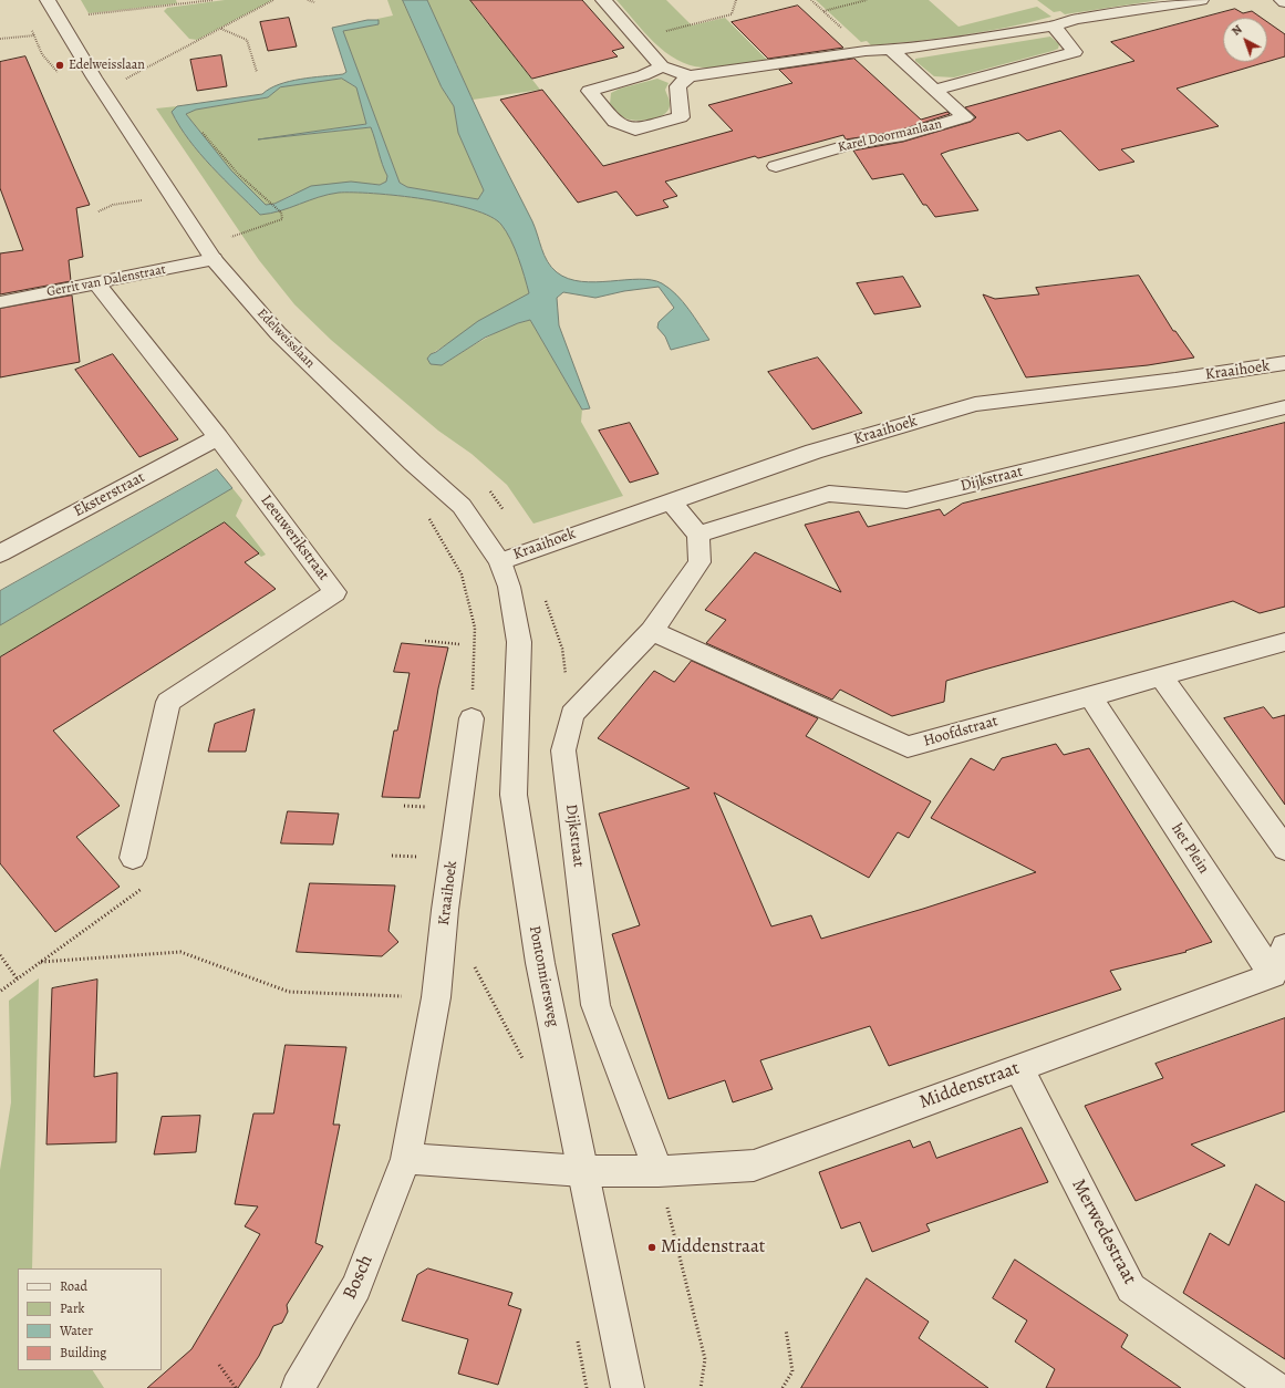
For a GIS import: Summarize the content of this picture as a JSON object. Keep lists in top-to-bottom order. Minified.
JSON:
{"streets":{"street":["Karel Doormanlaan","Gerrit van Dalenstraat","Edelweisslaan","Kraaihoek","Dijkstraat","Eksterstraat","Leeuwerikstraat","Hoofdstraat","het Plein","Pontonniersweg","Middenstraat","Merwedestraat","Bosch"]},"crossings":[["Gerrit van Dalenstraat","Edelweisslaan"],["Gerrit van Dalenstraat","Leeuwerikstraat"],["Edelweisslaan","Kraaihoek"],["Edelweisslaan","Pontonniersweg"],["Kraaihoek","Pontonniersweg"],["Kraaihoek","Middenstraat"],["Kraaihoek","Bosch"],["Dijkstraat","Middenstraat"],["Eksterstraat","Leeuwerikstraat"],["Hoofdstraat","het Plein"],["het Plein","Middenstraat"],["Pontonniersweg","Middenstraat"],["Middenstraat","Merwedestraat"],["Middenstraat","Bosch"]],"places":["Edelweisslaan","Middenstraat"],"legend":["Road","Park","Water","Building"],"north":"top left"}
